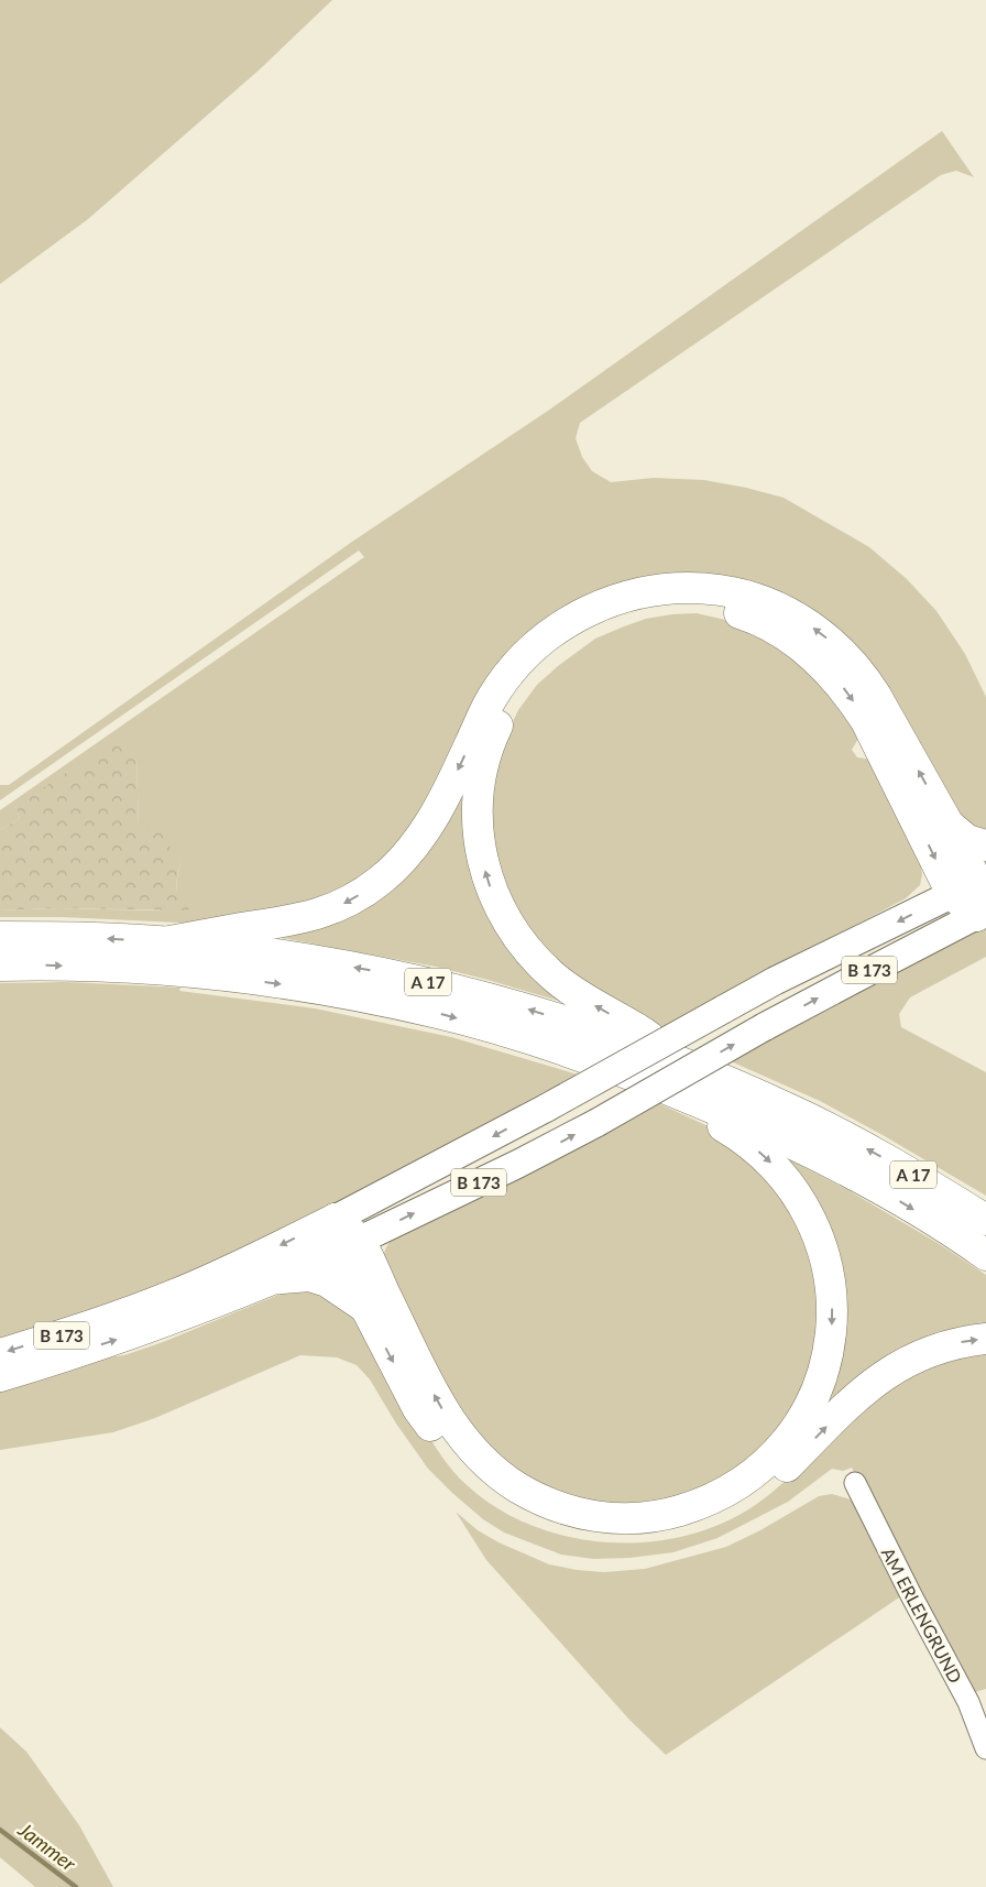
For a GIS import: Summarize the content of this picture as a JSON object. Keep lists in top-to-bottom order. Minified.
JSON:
{"streets":{"highway":["B 173","A 17"],"street":["AM ERLENGRUND"]},"water":["Jammer"]}
